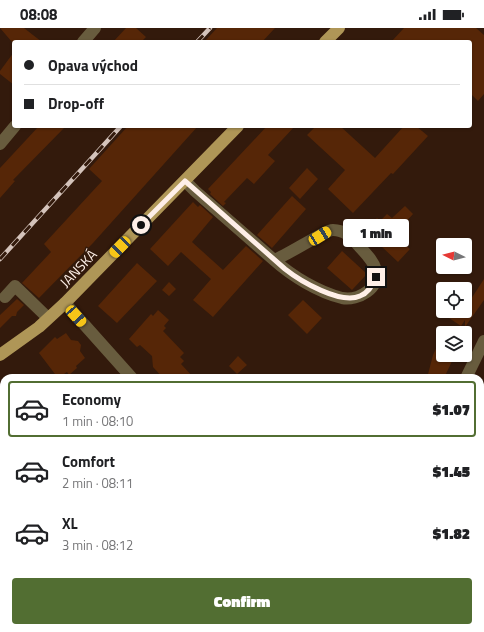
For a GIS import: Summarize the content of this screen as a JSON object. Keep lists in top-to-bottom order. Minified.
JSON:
{"streets":{"main road":["JANSKÁ"]},"north":"left","page":{"status":"08:08","banner":["Opava východ","Drop-off"],"bubble":"1 min","list":[{"name":"Economy","note":"1 min · 08:10","value":"$1.07"},{"name":"Comfort","note":"2 min · 08:11","value":"$1.45"},{"name":"XL","note":"3 min · 08:12","value":"$1.82"}],"buttons":"Confirm"}}
